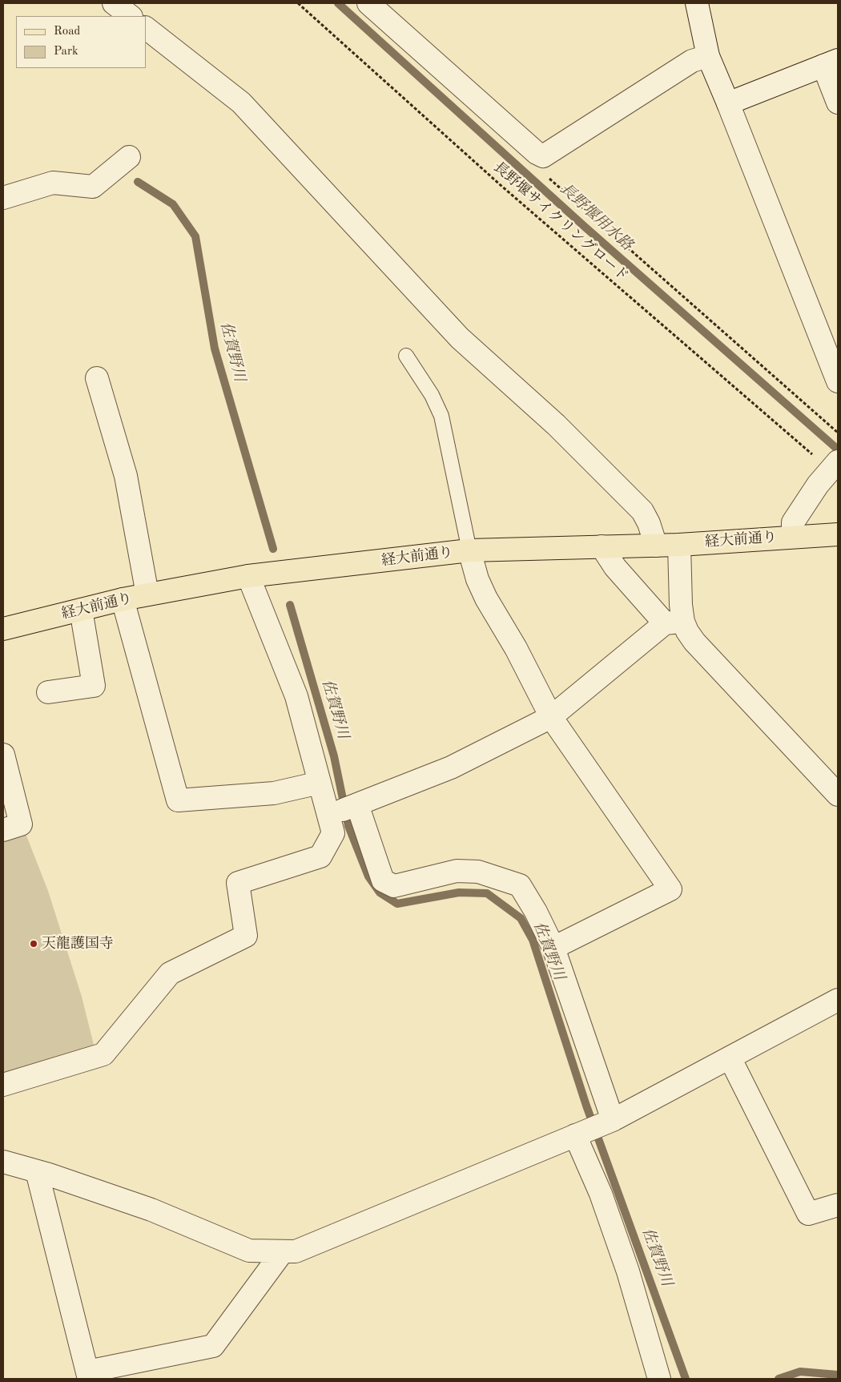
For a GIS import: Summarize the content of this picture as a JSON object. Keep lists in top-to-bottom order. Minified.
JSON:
{"streets":{"main road":["経大前通り"],"path":["長野堰サイクリングロード"]},"water":["長野堰用水路","佐賀野川"],"places":["天龍護国寺"],"legend":["Road","Park"]}
